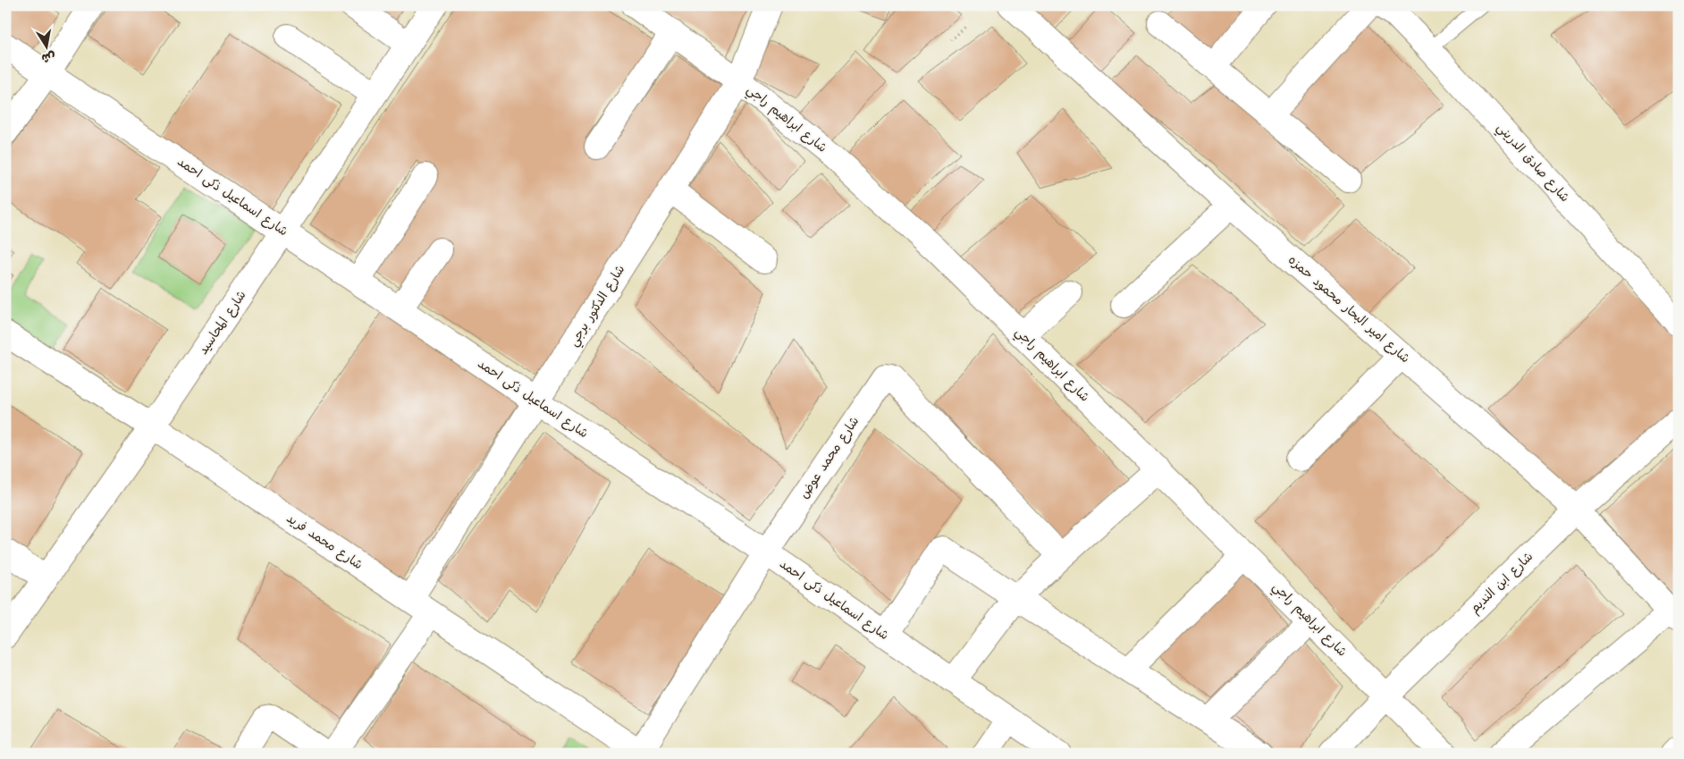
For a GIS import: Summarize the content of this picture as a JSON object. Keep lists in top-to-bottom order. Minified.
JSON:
{"streets":{"street":["شارع ابراهيم راجي","شارع صادق الدريني","شارع اسماعيل ذكى احمد","شارع الدكتور برجي","شارع امير البحار محمود حمزه","شارع المحاسيد","شارع محمد عوض","شارع محمد فريد","شارع ابن النديم"]},"crossings":[["شارع ابراهيم راجي","شارع الدكتور برجي"],["شارع ابراهيم راجي","شارع ابن النديم"],["شارع اسماعيل ذكى احمد","شارع الدكتور برجي"],["شارع اسماعيل ذكى احمد","شارع المحاسيد"],["شارع اسماعيل ذكى احمد","شارع محمد عوض"],["شارع الدكتور برجي","شارع محمد فريد"],["شارع امير البحار محمود حمزه","شارع ابن النديم"],["شارع المحاسيد","شارع محمد فريد"],["شارع محمد عوض","شارع محمد فريد"]],"north":"bottom"}
